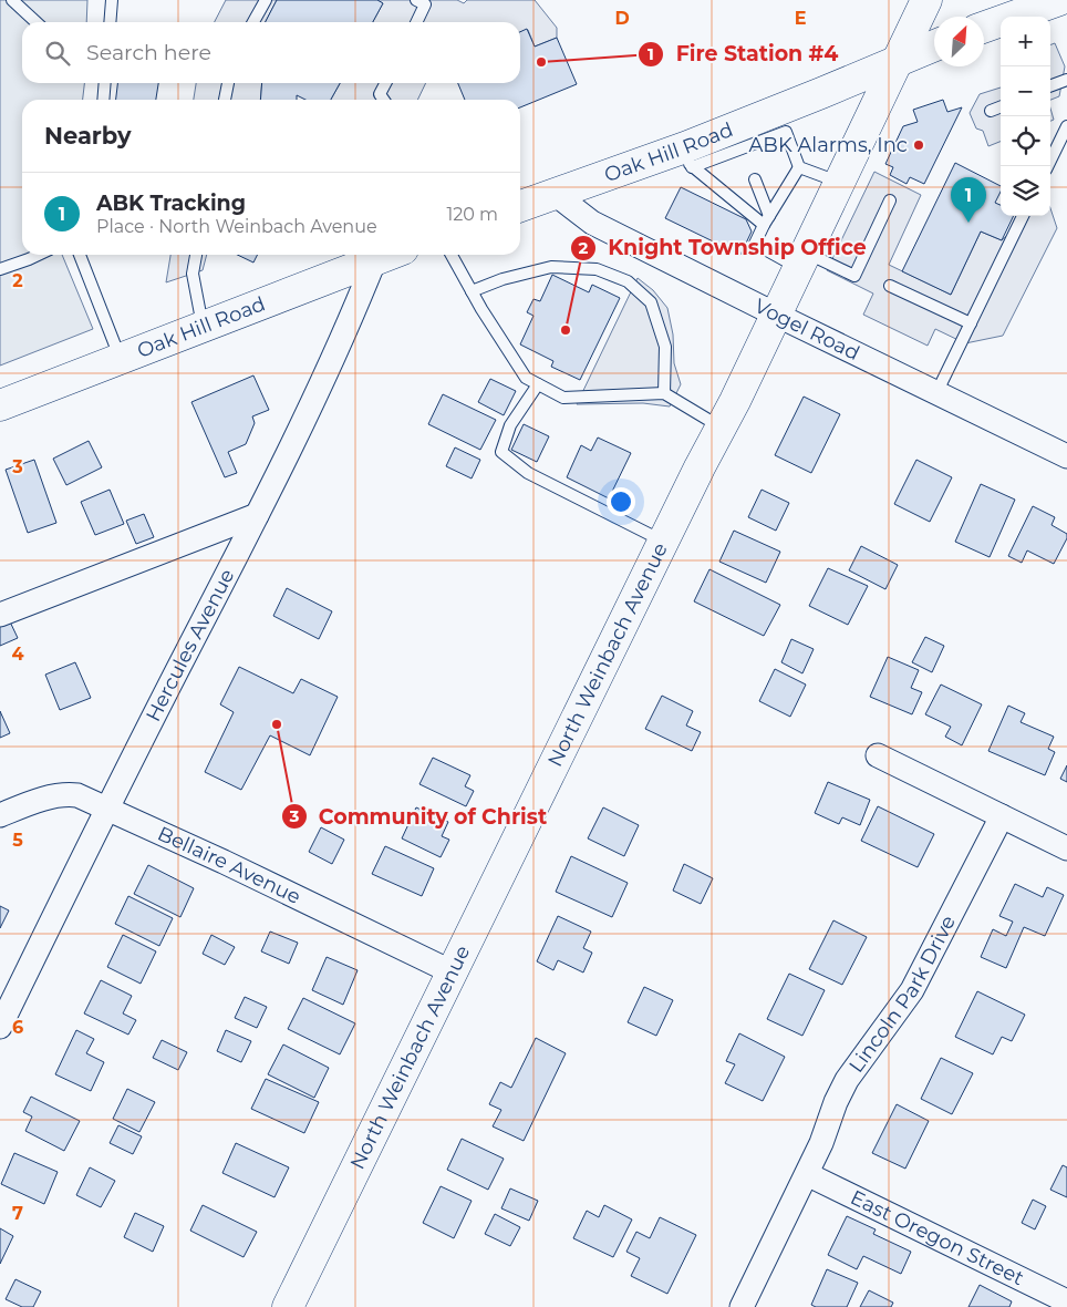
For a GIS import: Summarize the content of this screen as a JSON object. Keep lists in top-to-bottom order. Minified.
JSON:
{"streets":{"main road":["Oak Hill Road","North Weinbach Avenue"],"street":["Vogel Road","Hercules Avenue","Bellaire Avenue","Lincoln Park Drive","East Oregon Street"]},"crossings":[["Oak Hill Road","Vogel Road"],["Oak Hill Road","Hercules Avenue"],["Oak Hill Road","North Weinbach Avenue"],["Vogel Road","North Weinbach Avenue"],["Hercules Avenue","Bellaire Avenue"],["North Weinbach Avenue","Bellaire Avenue"],["Lincoln Park Drive","East Oregon Street"]],"places":["Fire Station #4","ABK Alarms, Inc","Knight Township Office","Community of Christ"],"north":"top right","page":{"map_buttons":["+","−"],"search":"Search here","heading":"Nearby","list":[{"mark":"1","name":"ABK Tracking","note":"Place · North Weinbach Avenue","value":"120 m"}],"pins":"1"},"grid":{"columns":["D","E"],"rows":["2","3","4","5","6","7"]}}
